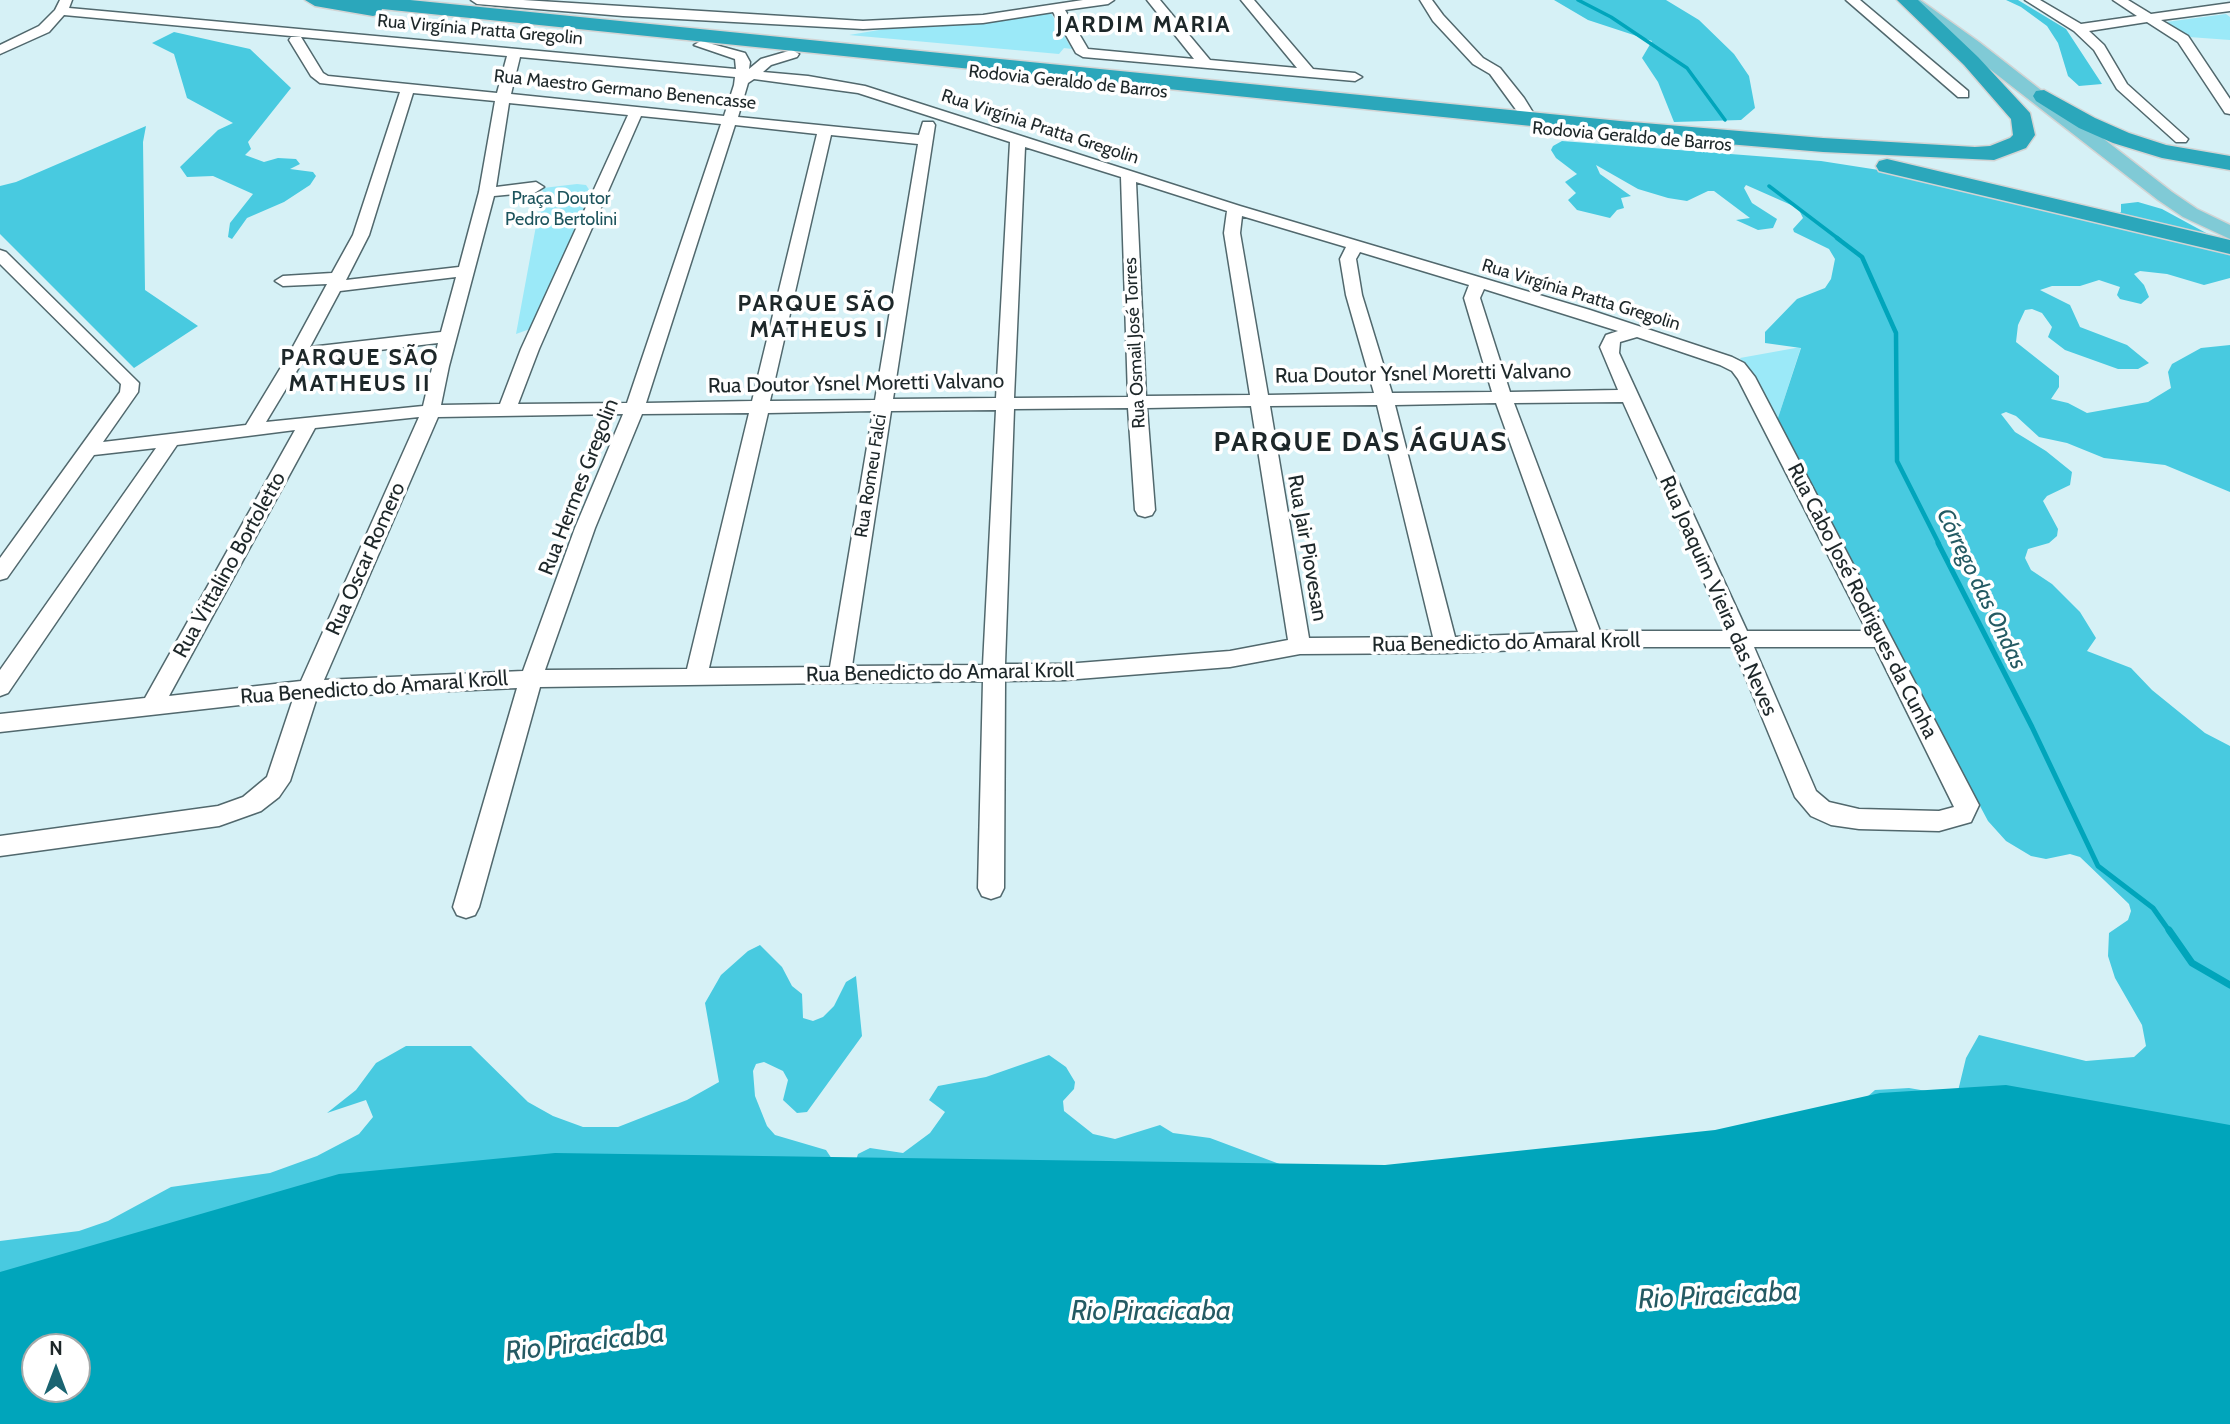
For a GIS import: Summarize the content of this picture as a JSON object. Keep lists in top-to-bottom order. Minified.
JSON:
{"streets":{"highway":["Rodovia Geraldo de Barros"],"street":["Rua Virgínia Pratta Gregolin","Rua Maestro Germano Benencasse","Rua Osmail José Torres","Rua Doutor Ysnel Moretti Valvano","Rua Romeu Falci","Rua Hermes Gregolin","Rua Jair Piovesan","Rua Oscar Romero","Rua Vittalino Bortoletto","Rua Joaquim Vieira das Neves","Rua Cabo José Rodrigues da Cunha","Rua Benedicto do Amaral Kroll"]},"crossings":[["Rua Virgínia Pratta Gregolin","Rua Maestro Germano Benencasse"],["Rua Virgínia Pratta Gregolin","Rua Osmail José Torres"],["Rua Virgínia Pratta Gregolin","Rua Romeu Falci"],["Rua Virgínia Pratta Gregolin","Rua Hermes Gregolin"],["Rua Virgínia Pratta Gregolin","Rua Jair Piovesan"],["Rua Virgínia Pratta Gregolin","Rua Oscar Romero"],["Rua Virgínia Pratta Gregolin","Rua Joaquim Vieira das Neves"],["Rua Virgínia Pratta Gregolin","Rua Cabo José Rodrigues da Cunha"],["Rua Maestro Germano Benencasse","Rua Romeu Falci"],["Rua Maestro Germano Benencasse","Rua Hermes Gregolin"],["Rua Maestro Germano Benencasse","Rua Oscar Romero"],["Rua Osmail José Torres","Rua Doutor Ysnel Moretti Valvano"],["Rua Doutor Ysnel Moretti Valvano","Rua Romeu Falci"],["Rua Doutor Ysnel Moretti Valvano","Rua Hermes Gregolin"],["Rua Doutor Ysnel Moretti Valvano","Rua Jair Piovesan"],["Rua Doutor Ysnel Moretti Valvano","Rua Oscar Romero"],["Rua Doutor Ysnel Moretti Valvano","Rua Vittalino Bortoletto"],["Rua Doutor Ysnel Moretti Valvano","Rua Joaquim Vieira das Neves"],["Rua Romeu Falci","Rua Benedicto do Amaral Kroll"],["Rua Hermes Gregolin","Rua Benedicto do Amaral Kroll"],["Rua Jair Piovesan","Rua Benedicto do Amaral Kroll"],["Rua Oscar Romero","Rua Benedicto do Amaral Kroll"],["Rua Vittalino Bortoletto","Rua Benedicto do Amaral Kroll"],["Rua Joaquim Vieira das Neves","Rua Cabo José Rodrigues da Cunha"],["Rua Joaquim Vieira das Neves","Rua Benedicto do Amaral Kroll"],["Rua Cabo José Rodrigues da Cunha","Rua Benedicto do Amaral Kroll"]],"districts":["JARDIM MARIA","PARQUE SÃO MATHEUS I","PARQUE SÃO MATHEUS II","PARQUE DAS ÁGUAS"],"water":["Córrego das Ondas","Rio Piracicaba"],"parks":["Praça Doutor Pedro Bertolini"],"north":"top"}
